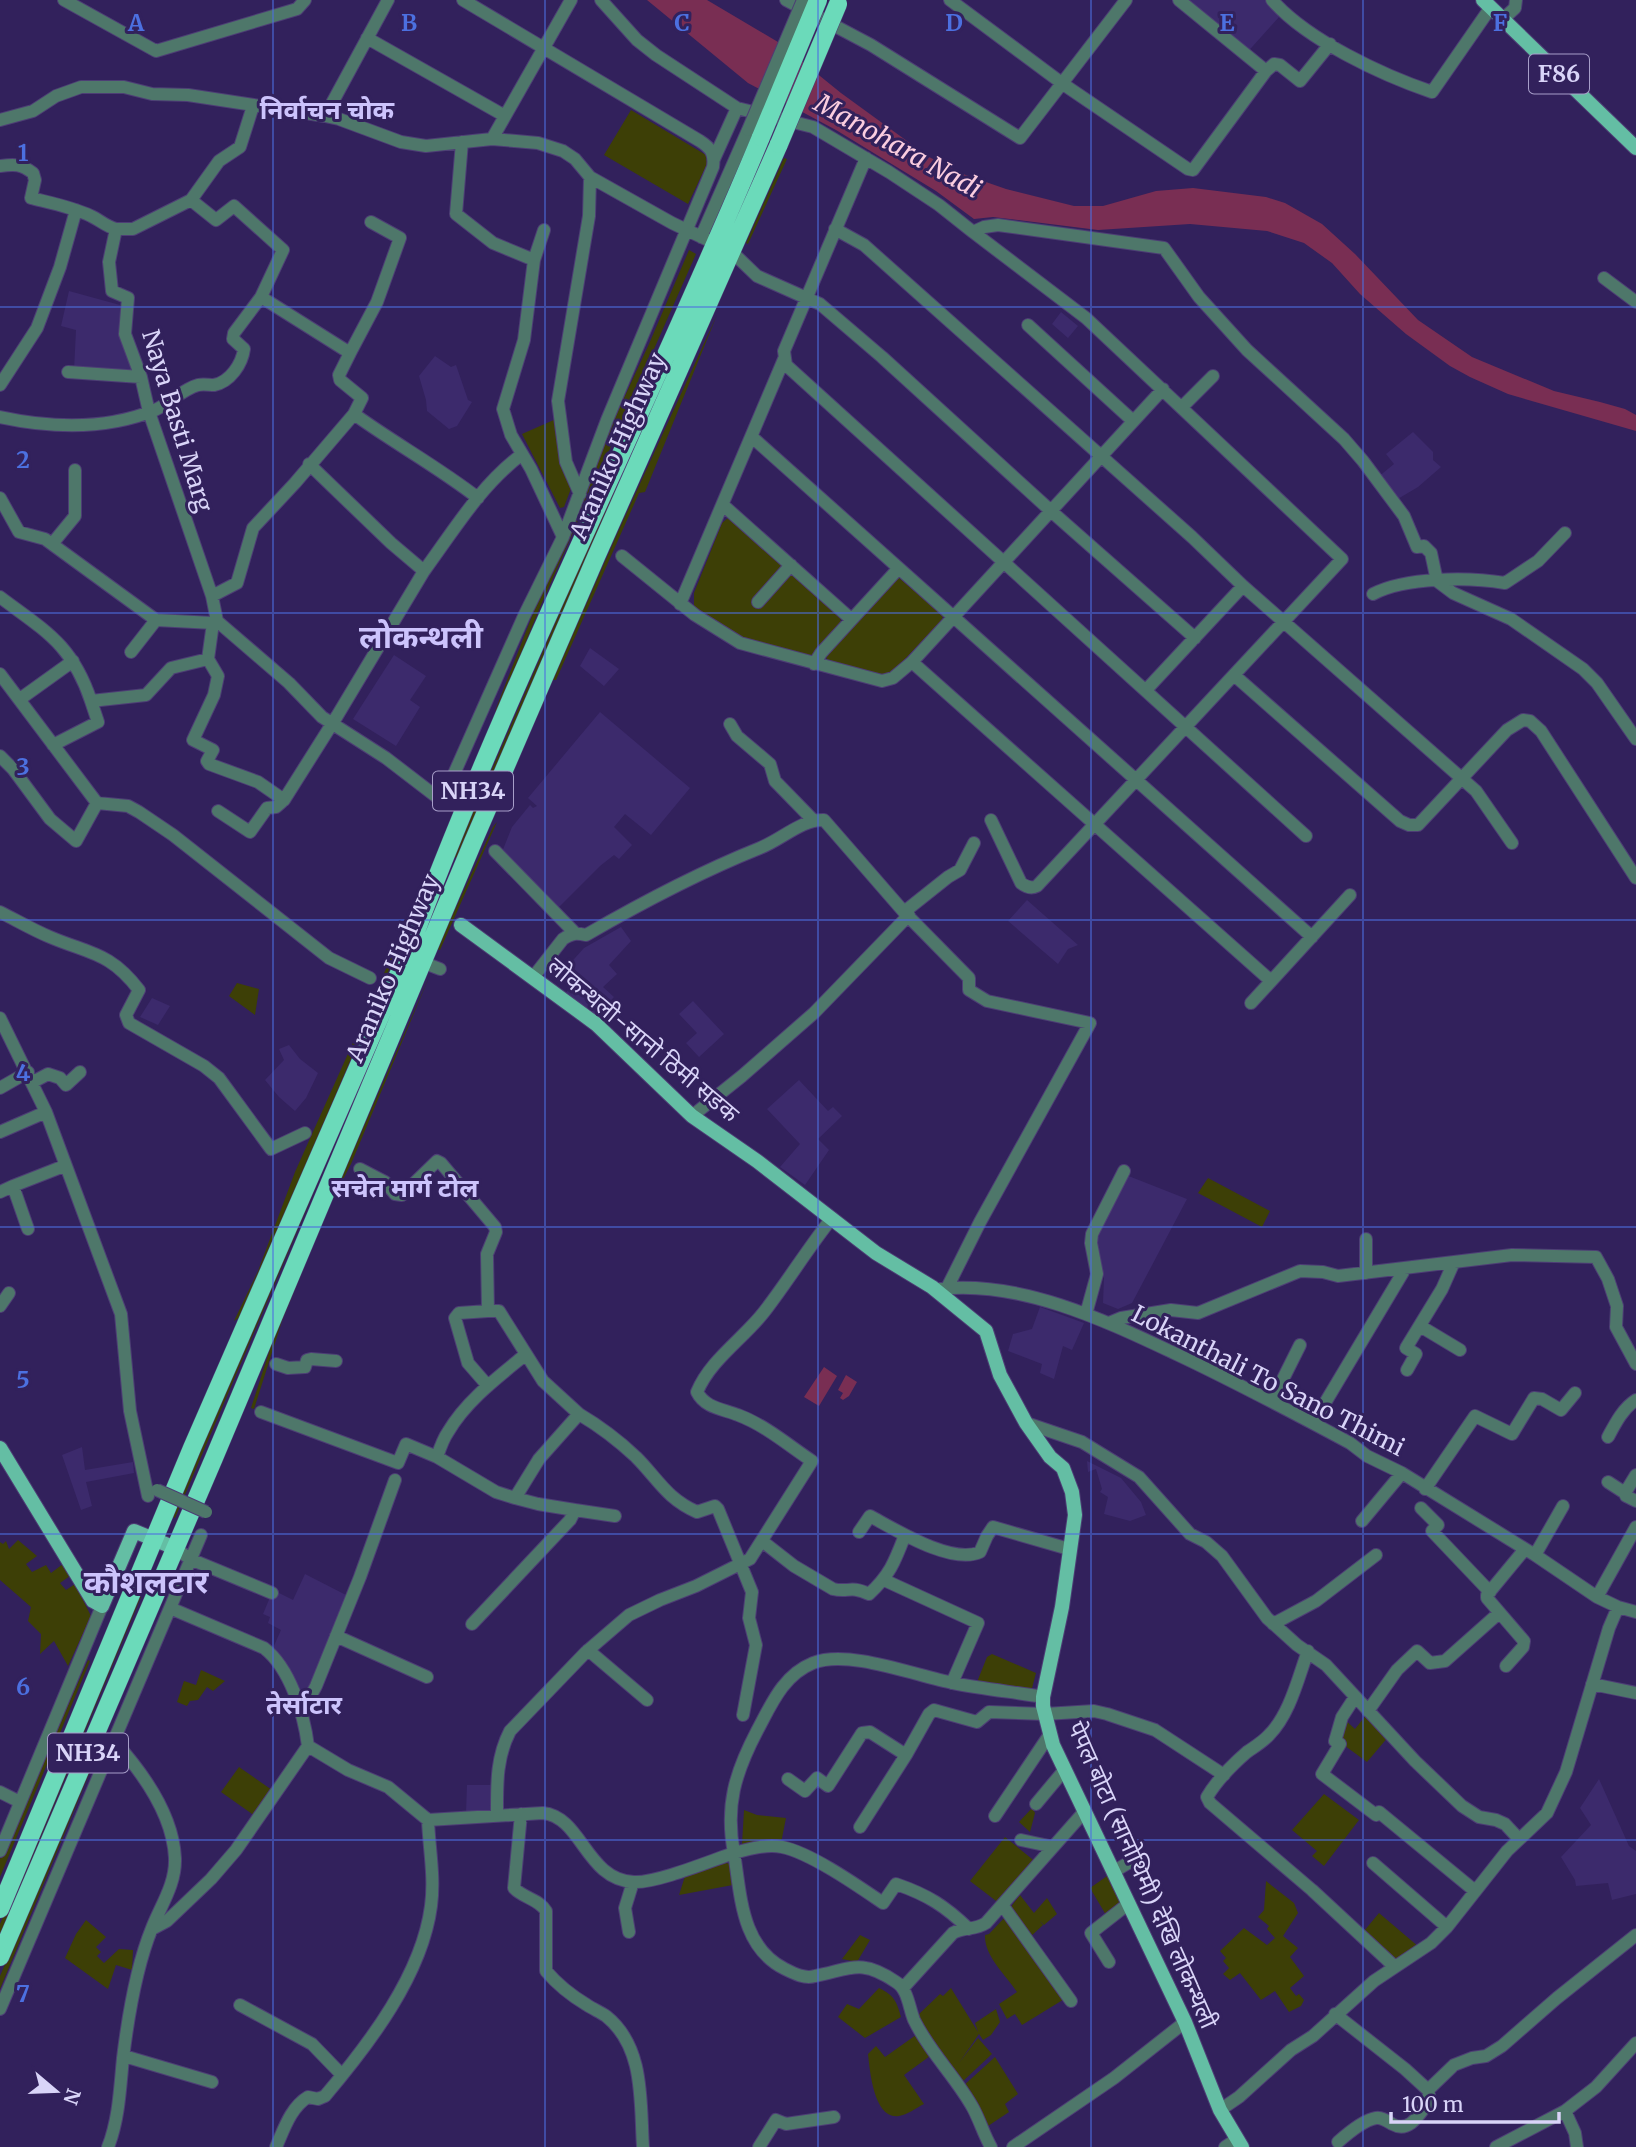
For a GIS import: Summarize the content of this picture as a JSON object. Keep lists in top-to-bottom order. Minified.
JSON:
{"streets":{"highway":["Araniko Highway","NH34"],"main road":["F86","लोकन्थली-सानो ठिमी सडक","पेपल बोटा (सानोथिमी) देखि लोकन्थली"],"street":["Naya Basti Marg","Lokanthali To Sano Thimi"]},"crossings":[["लोकन्थली-सानो ठिमी सडक","Lokanthali To Sano Thimi"],["लोकन्थली-सानो ठिमी सडक","पेपल बोटा (सानोथिमी) देखि लोकन्थली"],["Lokanthali To Sano Thimi","पेपल बोटा (सानोथिमी) देखि लोकन्थली"]],"districts":["निर्वाचन चोक","लोकन्थली","सचेत मार्ग टोल","कौशलटार","तेर्साटार"],"water":["Manohara Nadi"],"scale_bar":"100 m","north":"right","grid":{"columns":["A","B","C","D","E","F"],"rows":["1","2","3","4","5","6","7"]}}
